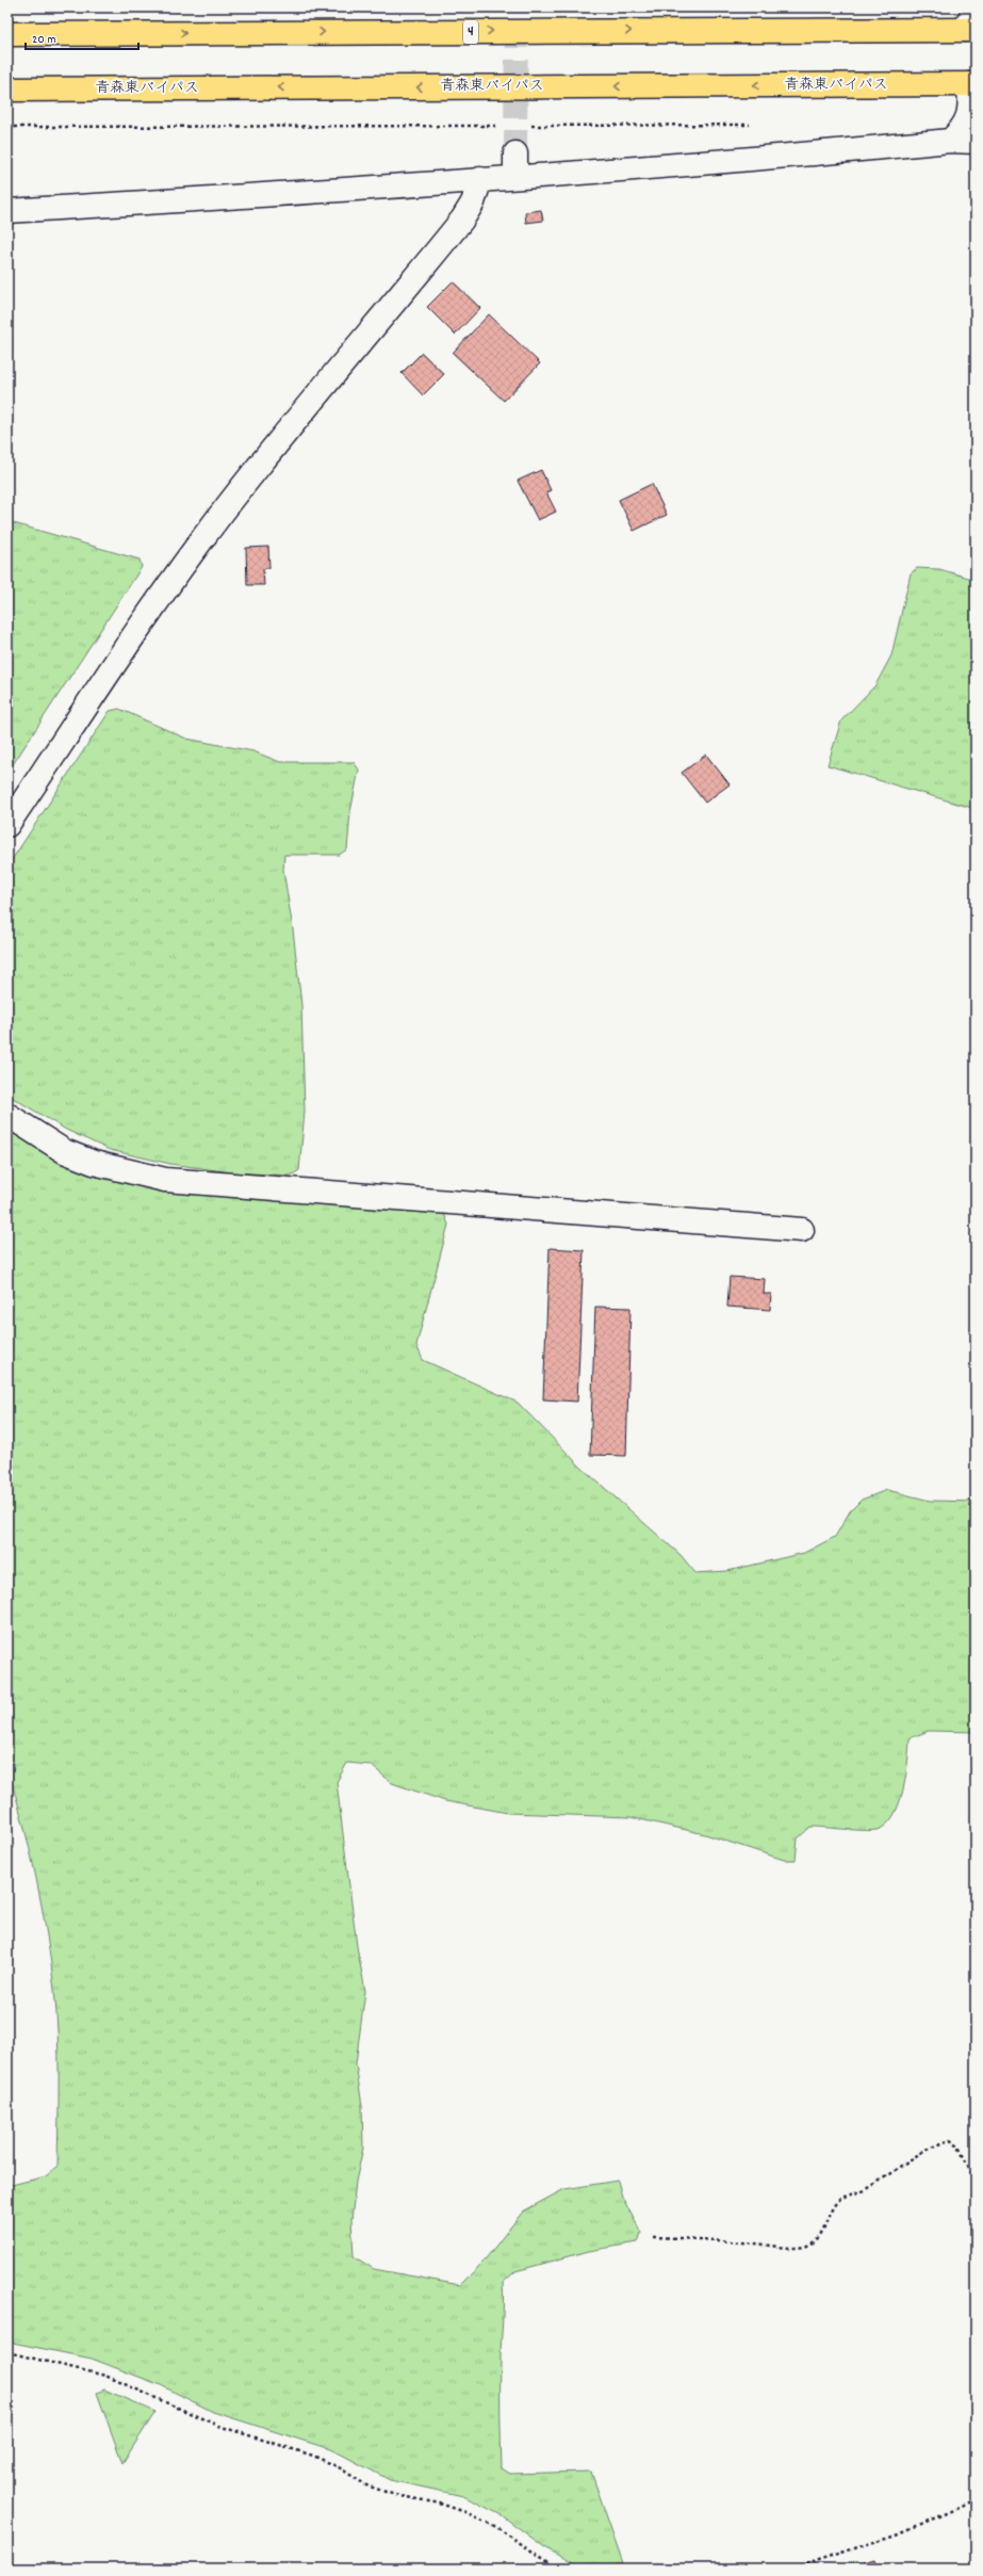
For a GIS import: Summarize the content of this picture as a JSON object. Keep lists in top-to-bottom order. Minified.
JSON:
{"streets":{"highway":["4","青森東バイパス"]},"scale_bar":"20 m"}
